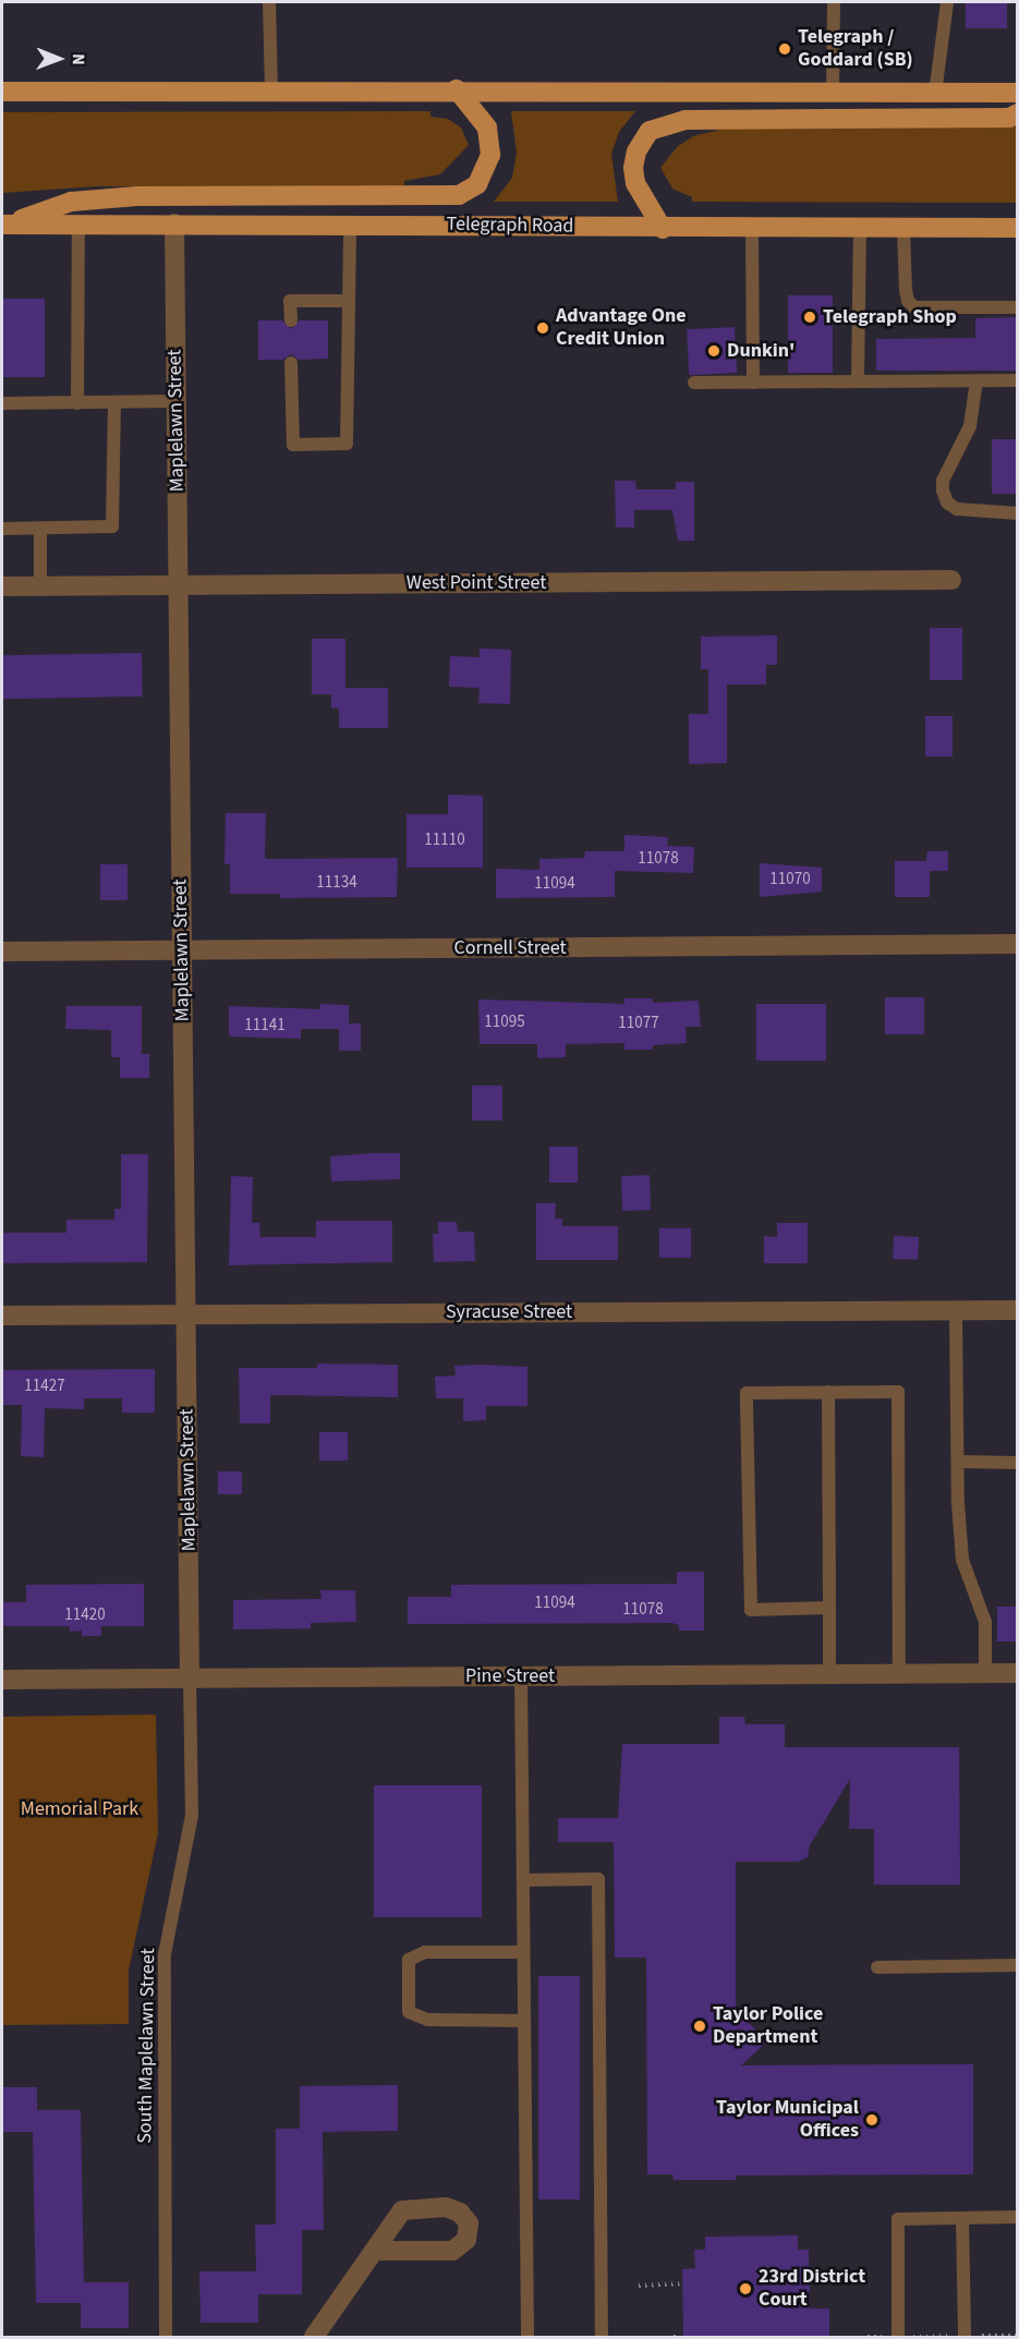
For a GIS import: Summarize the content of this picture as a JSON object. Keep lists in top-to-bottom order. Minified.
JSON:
{"streets":{"main road":["Telegraph Road"],"street":["Maplelawn Street","West Point Street","Cornell Street","Syracuse Street","Pine Street"],"lane":["South Maplelawn Street"]},"crossings":[["Telegraph Road","Maplelawn Street"],["Maplelawn Street","West Point Street"],["Maplelawn Street","Cornell Street"],["Maplelawn Street","Syracuse Street"],["Maplelawn Street","Pine Street"],["Maplelawn Street","South Maplelawn Street"],["Pine Street","South Maplelawn Street"]],"parks":["Memorial Park"],"places":["Telegraph / Goddard (SB)","Telegraph Shop","Advantage One Credit Union","Dunkin'","Taylor Police Department","Taylor Municipal Offices","23rd District Court"],"house_numbers":["11110","11078","11070","11134","11094","11095","11077","11141","11427","11094","11078","11420"],"north":"right"}
